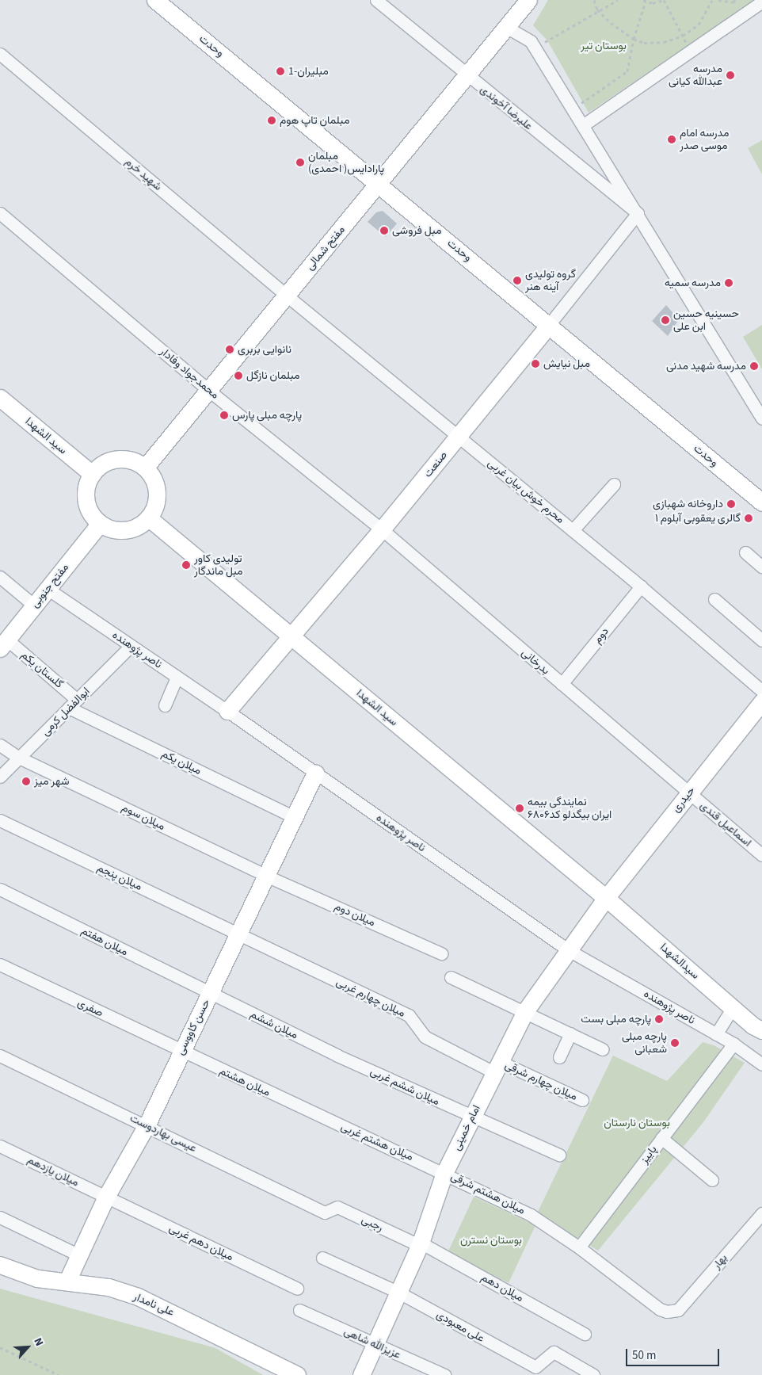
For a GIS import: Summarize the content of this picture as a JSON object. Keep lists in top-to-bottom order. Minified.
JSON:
{"streets":{"street":["وحدت","علیرضا آخوندی","شهید خرم","مفتح شمالی","محمدجواد وفادار","سید الشهدا","صنعت","محرم خوش بیان غربی","مفتح جنوبی","دوم","ناصر پژوهنده","بدرخانی","گلستان یکم","ابوالفضل کرمی","میلان یکم","حیدری","میلان سوم","اسماعیل قندی","میلان پنجم","میلان دوم","میلان هفتم","سیدالشهدا","میلان چهارم غربی","صفری","میلان ششم","حسن کاووسی","میلان چهارم شرقی","میلان هشتم","میلان ششم غربی","امام خمینی","عیسی بهاردوست","میلان هشتم غربی","پاییز","میلان یازدهم","میلان هشتم شرقی","رجبی","میلان دهم غربی","بهار","میلان دهم","علی نامدار","علی معبودی","عزیزالله شاهی"]},"crossings":[["وحدت","مفتح شمالی"],["وحدت","صنعت"],["علیرضا آخوندی","مفتح شمالی"],["علیرضا آخوندی","صنعت"],["شهید خرم","مفتح شمالی"],["شهید خرم","محرم خوش بیان غربی"],["مفتح شمالی","محمدجواد وفادار"],["مفتح شمالی","سید الشهدا"],["مفتح شمالی","محرم خوش بیان غربی"],["مفتح شمالی","مفتح جنوبی"],["محمدجواد وفادار","صنعت"],["محمدجواد وفادار","بدرخانی"],["سید الشهدا","صنعت"],["سید الشهدا","مفتح جنوبی"],["سید الشهدا","حیدری"],["سید الشهدا","سیدالشهدا"],["سید الشهدا","امام خمینی"],["صنعت","محرم خوش بیان غربی"],["صنعت","ناصر پژوهنده"],["صنعت","بدرخانی"],["محرم خوش بیان غربی","دوم"],["مفتح جنوبی","ناصر پژوهنده"],["مفتح جنوبی","گلستان یکم"],["دوم","بدرخانی"],["ناصر پژوهنده","ابوالفضل کرمی"],["ناصر پژوهنده","حسن کاووسی"],["ناصر پژوهنده","امام خمینی"],["ناصر پژوهنده","پاییز"],["بدرخانی","حیدری"],["بدرخانی","اسماعیل قندی"],["گلستان یکم","ابوالفضل کرمی"],["گلستان یکم","میلان یکم"],["ابوالفضل کرمی","میلان یکم"],["ابوالفضل کرمی","میلان سوم"],["میلان یکم","حسن کاووسی"],["حیدری","اسماعیل قندی"],["حیدری","سیدالشهدا"],["حیدری","امام خمینی"],["میلان سوم","میلان دوم"],["میلان سوم","حسن کاووسی"],["میلان پنجم","میلان چهارم غربی"],["میلان پنجم","حسن کاووسی"],["میلان دوم","حسن کاووسی"],["میلان هفتم","میلان ششم"],["میلان هفتم","حسن کاووسی"],["سیدالشهدا","امام خمینی"],["میلان چهارم غربی","حسن کاووسی"],["میلان چهارم غربی","میلان چهارم شرقی"],["میلان چهارم غربی","امام خمینی"],["صفری","حسن کاووسی"],["صفری","میلان هشتم"],["میلان ششم","حسن کاووسی"],["میلان ششم","میلان ششم غربی"],["حسن کاووسی","میلان هشتم"],["حسن کاووسی","عیسی بهاردوست"],["حسن کاووسی","میلان یازدهم"],["حسن کاووسی","میلان دهم غربی"],["حسن کاووسی","علی نامدار"],["میلان چهارم شرقی","امام خمینی"],["میلان هشتم","میلان هشتم غربی"],["میلان ششم غربی","امام خمینی"],["امام خمینی","میلان هشتم غربی"],["امام خمینی","میلان هشتم شرقی"],["امام خمینی","رجبی"],["امام خمینی","میلان دهم"],["امام خمینی","علی معبودی"],["امام خمینی","عزیزالله شاهی"],["عیسی بهاردوست","رجبی"],["میلان هشتم غربی","میلان هشتم شرقی"],["پاییز","میلان هشتم شرقی"],["میلان یازدهم","میلان دهم غربی"],["میلان هشتم شرقی","بهار"],["رجبی","میلان دهم"]],"parks":["بوستان تیر","بوستان نارستان","بوستان نسترن"],"places":["مبلیران-1","مدرسه عبدالله کیانی","مبلمان تاپ هوم","مدرسه امام موسی صدر","مبلمان پارادایس( احمدی)","مبل فروشی","گروه تولیدی آینه هنر","مدرسه سمیه","حسینیه حسین ابن علی","نانوایی بربری","مبل نیایش","مدرسه شهید مدنی","مبلمان نازگل","پارچه مبلی پارس","داروخانه شهبازی","گالری یعقوبی آبلوم ۱","تولیدی کاور مبل ماندگار","شهر میز","نمایندگی بیمه ایران بیگدلو کد۶۸۰۶","پارچه مبلی بست","پارچه مبلی شعبانی"],"scale_bar":"50 m","north":"top right"}
